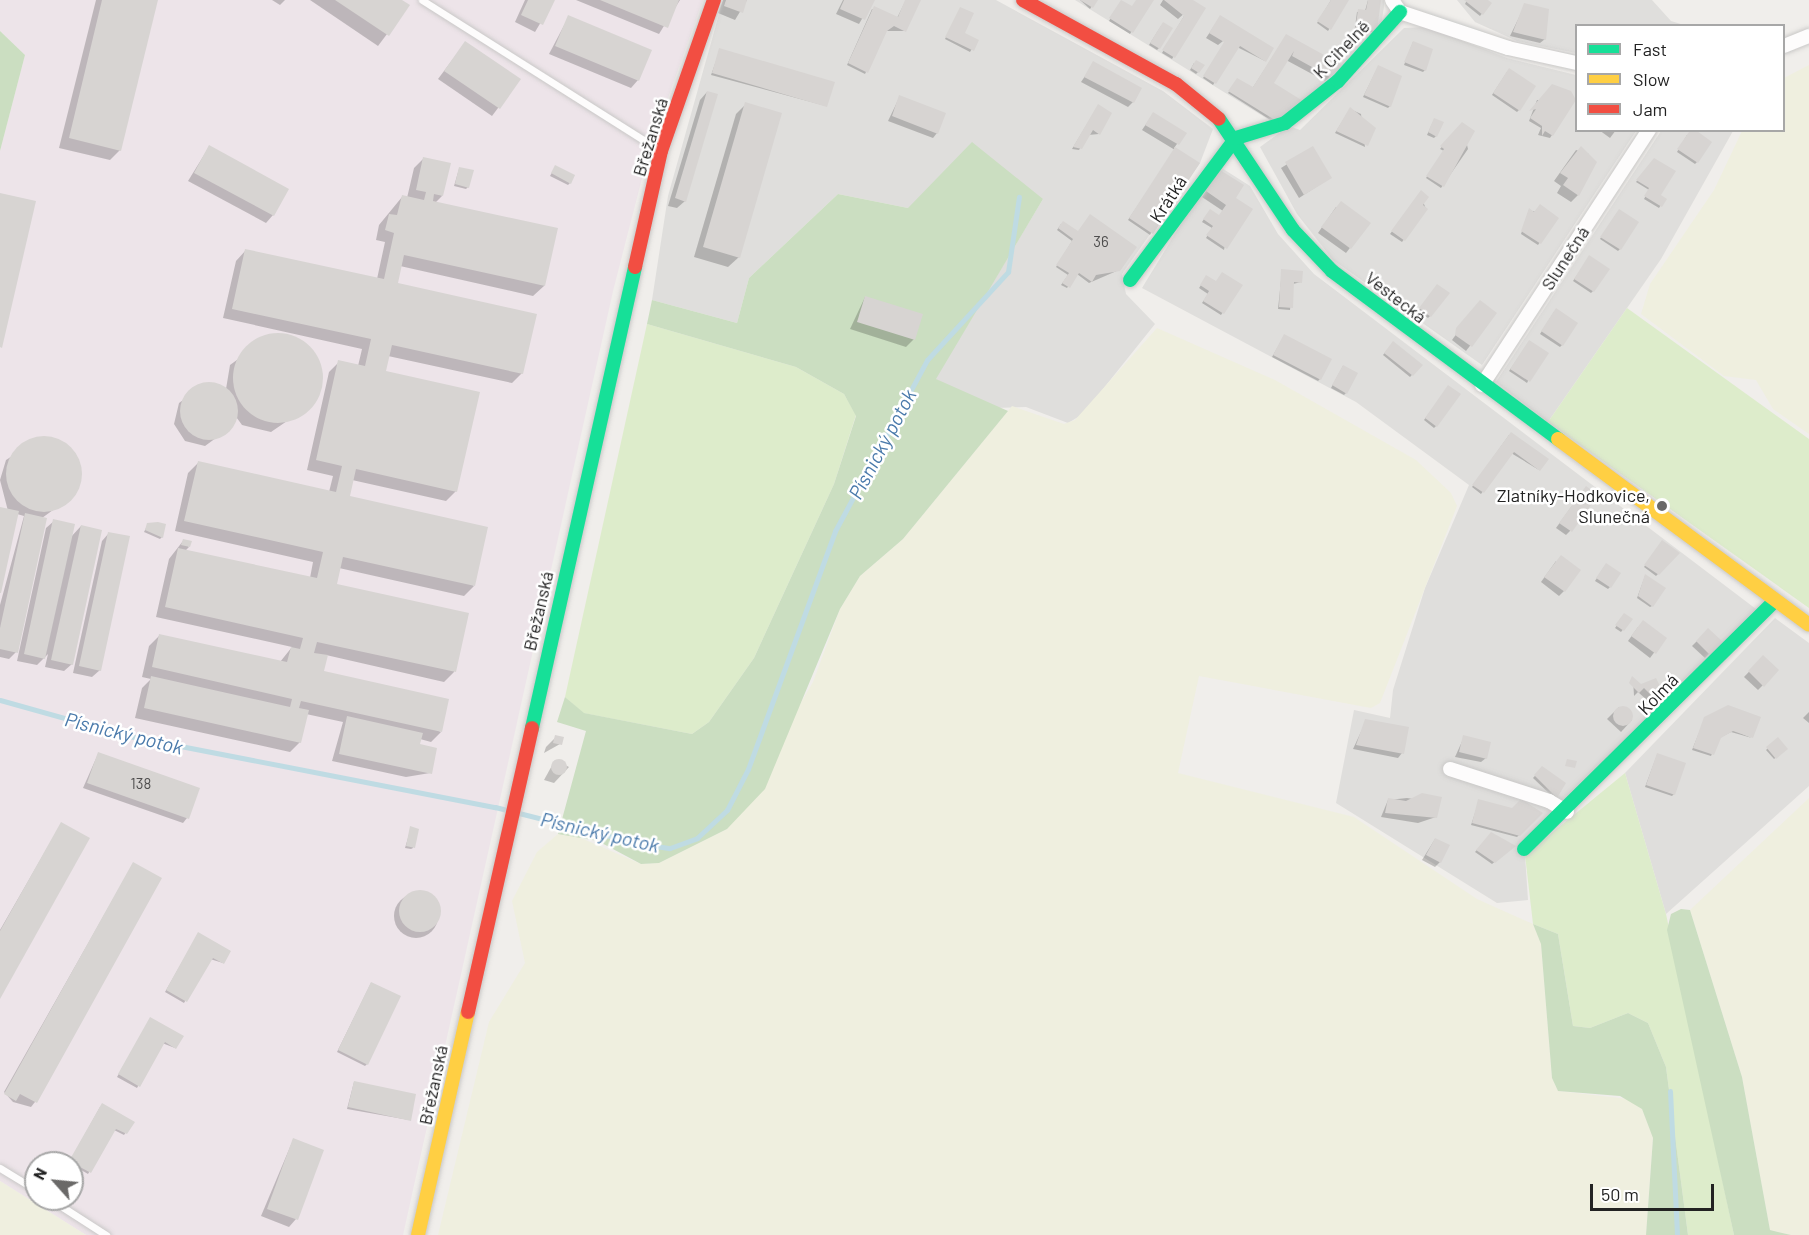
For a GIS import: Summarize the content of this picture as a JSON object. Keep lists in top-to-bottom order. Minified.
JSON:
{"streets":{"street":["K Cihelně","Břežanská","Krátká","Slunečná","Vestecká","Kolmá"]},"crossings":[["K Cihelně","Krátká"],["K Cihelně","Vestecká"],["Krátká","Vestecká"],["Slunečná","Vestecká"],["Vestecká","Kolmá"]],"water":["Písnický potok"],"places":["Zlatníky-Hodkovice, Slunečná"],"house_numbers":["36","138"],"legend":["Fast","Slow","Jam"],"scale_bar":"50 m","north":"top left"}
